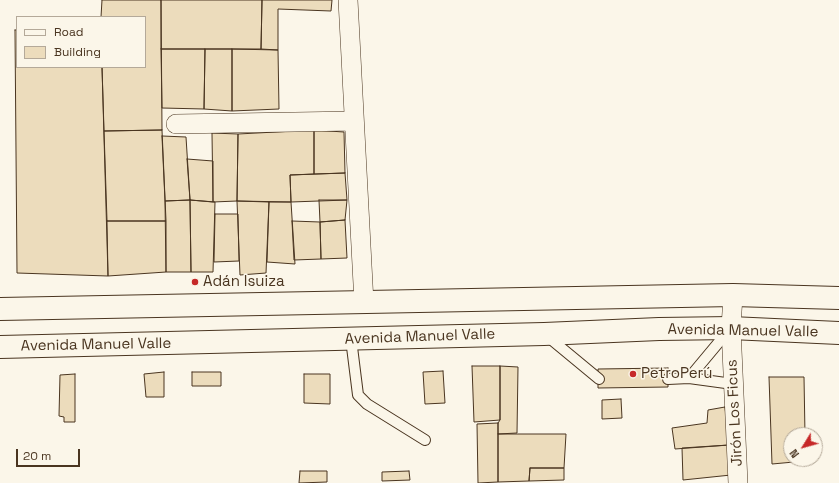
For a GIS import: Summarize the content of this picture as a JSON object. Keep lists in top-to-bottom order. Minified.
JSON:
{"streets":{"main road":["Avenida Manuel Valle"],"street":["Jirón Los Ficus"]},"crossings":[["Avenida Manuel Valle","Jirón Los Ficus"]],"places":["Adán Isuiza","PetroPerú"],"legend":["Road","Building"],"scale_bar":"20 m","north":"bottom left"}
